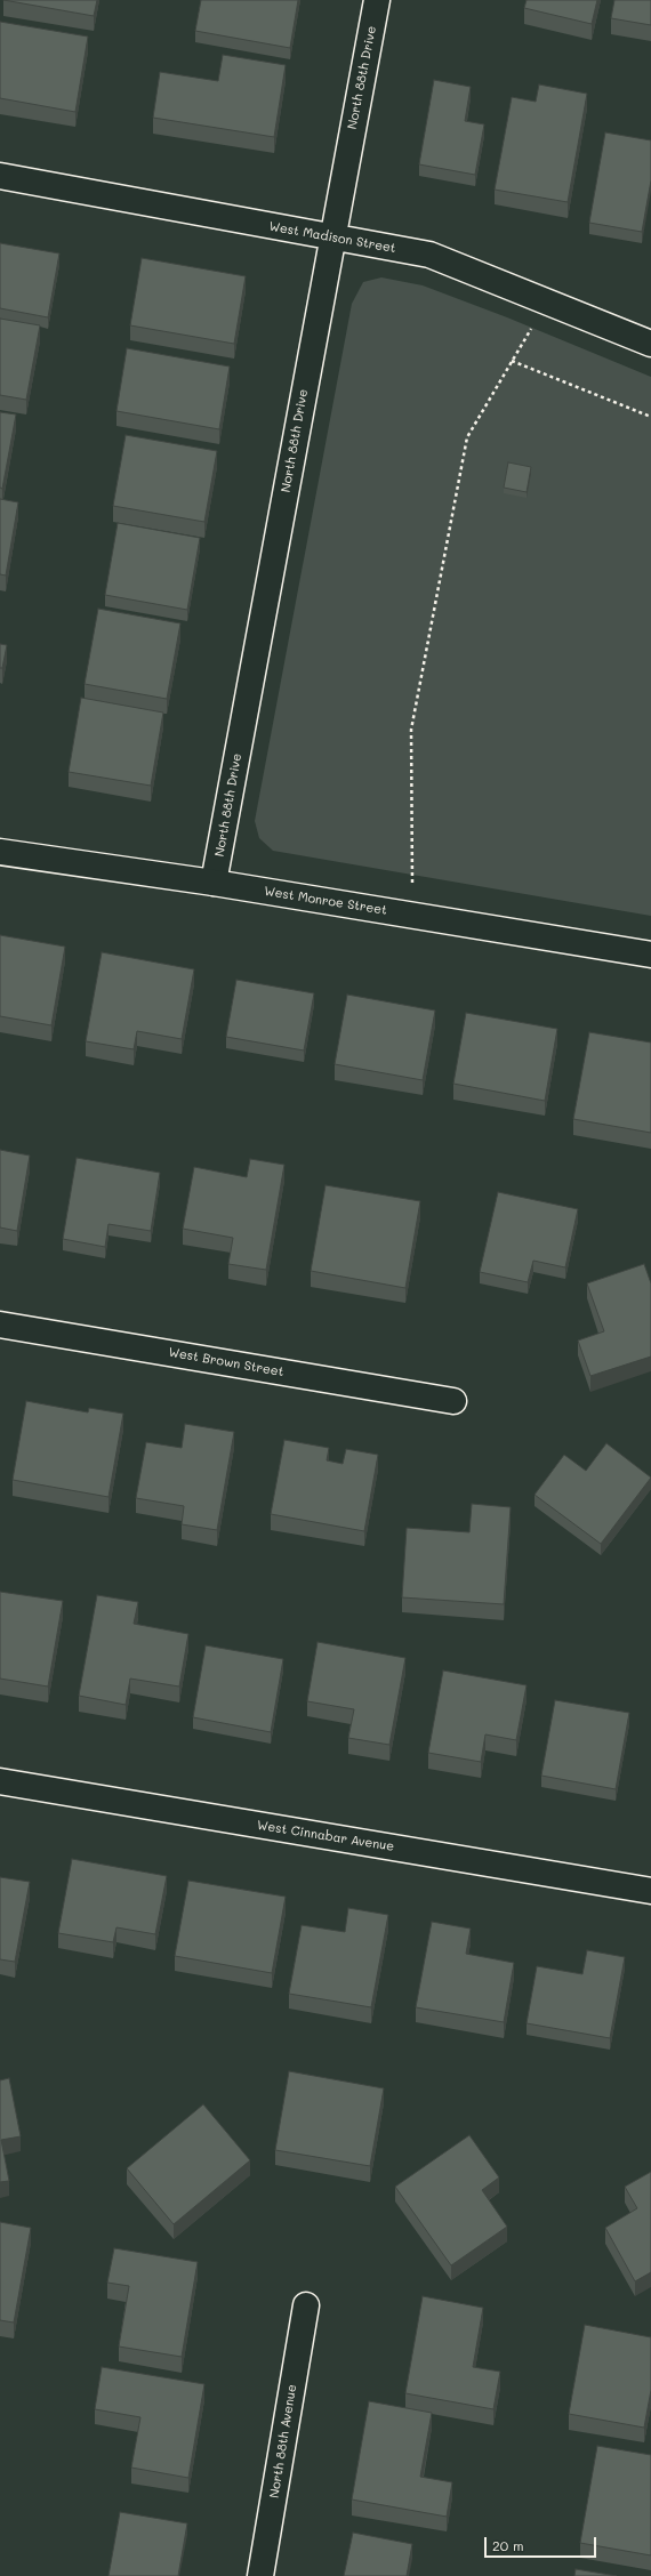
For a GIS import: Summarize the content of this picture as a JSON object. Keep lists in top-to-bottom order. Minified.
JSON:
{"streets":{"street":["North 88th Drive","West Madison Street","West Monroe Street","West Brown Street","West Cinnabar Avenue","North 88th Avenue"]},"crossings":[["North 88th Drive","West Madison Street"],["North 88th Drive","West Monroe Street"]],"scale_bar":"20 m"}
